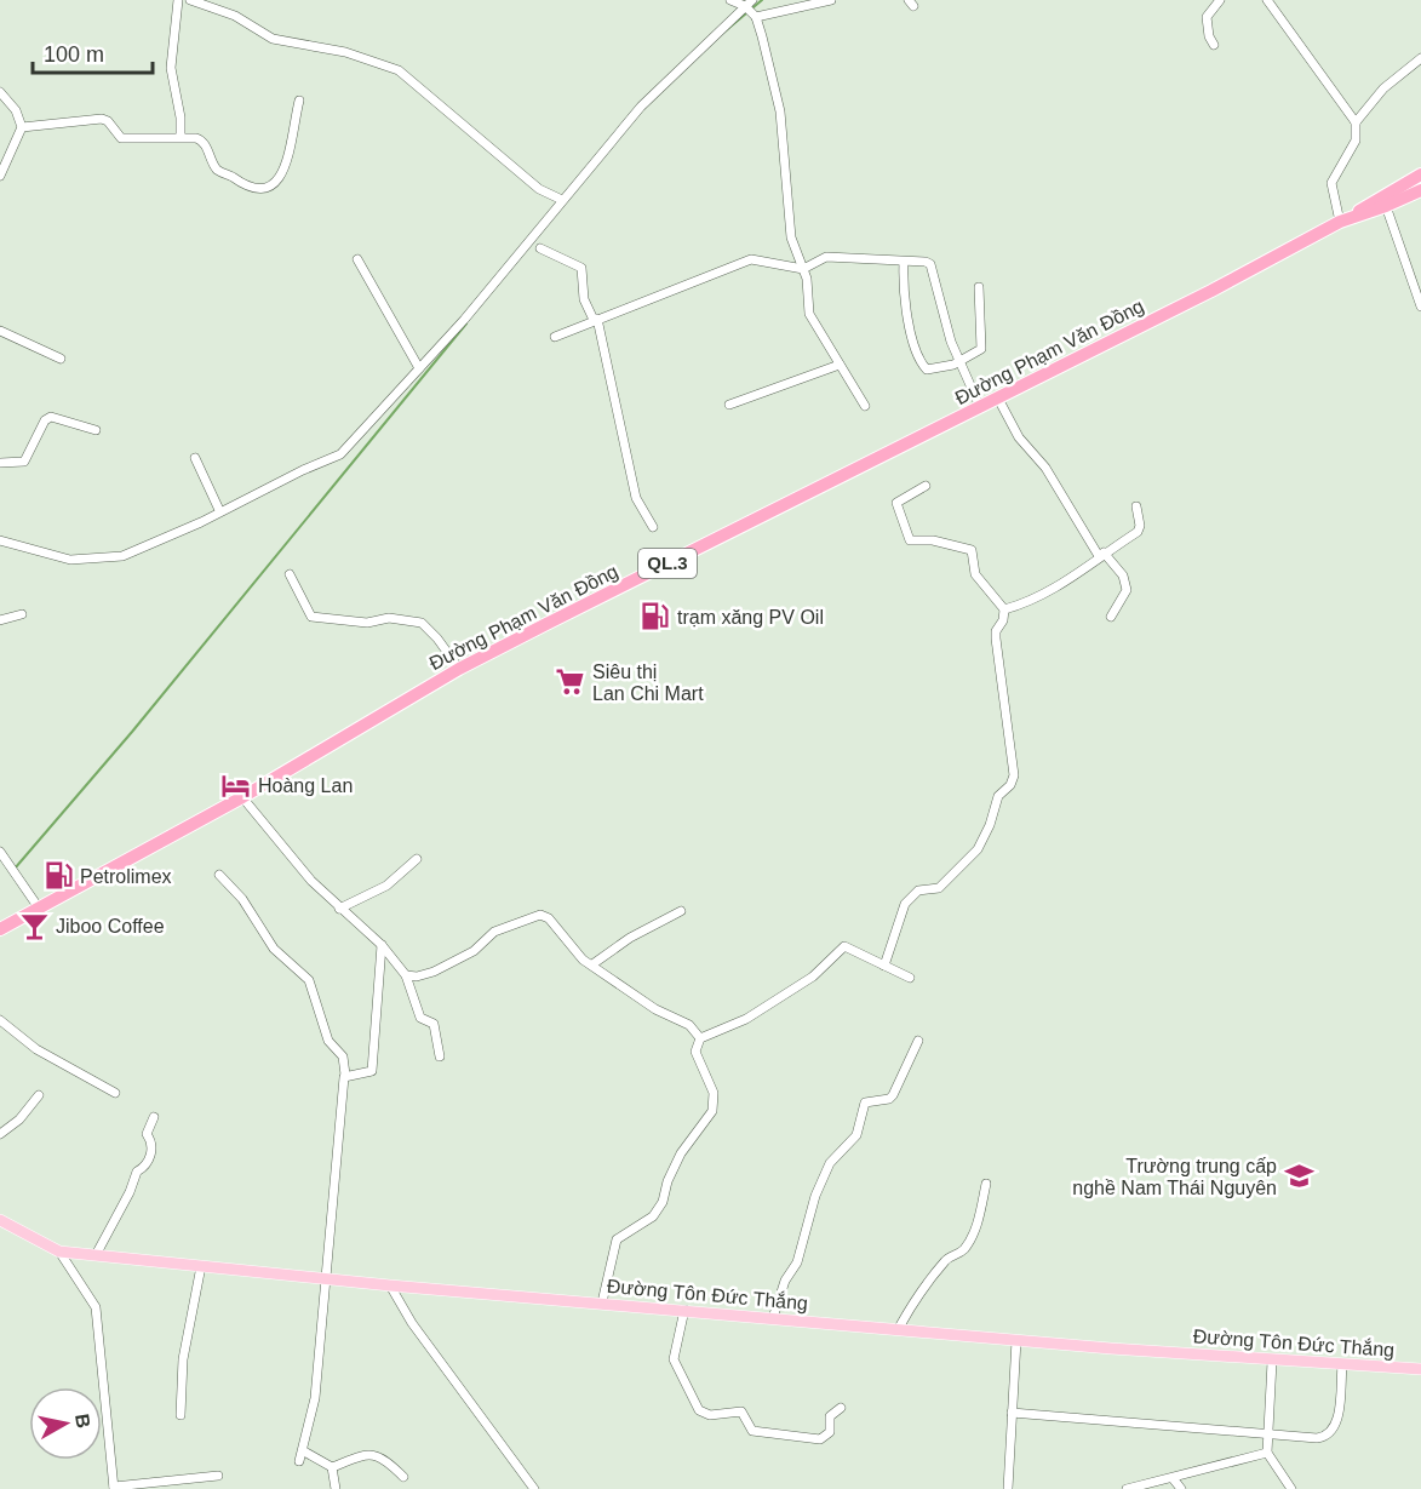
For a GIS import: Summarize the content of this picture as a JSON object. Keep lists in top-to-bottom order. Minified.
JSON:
{"streets":{"highway":["Đường Phạm Văn Đồng","QL.3"],"main road":["Đường Tôn Đức Thắng"]},"places":{"fuel station":["trạm xăng PV Oil","Petrolimex"],"supermarket":["Siêu thị Lan Chi Mart"],"hotel":["Hoàng Lan"],"bar":["Jiboo Coffee"],"school or university":["Trường trung cấp nghề Nam Thái Nguyên"]},"scale_bar":"100 m","north":"right"}
